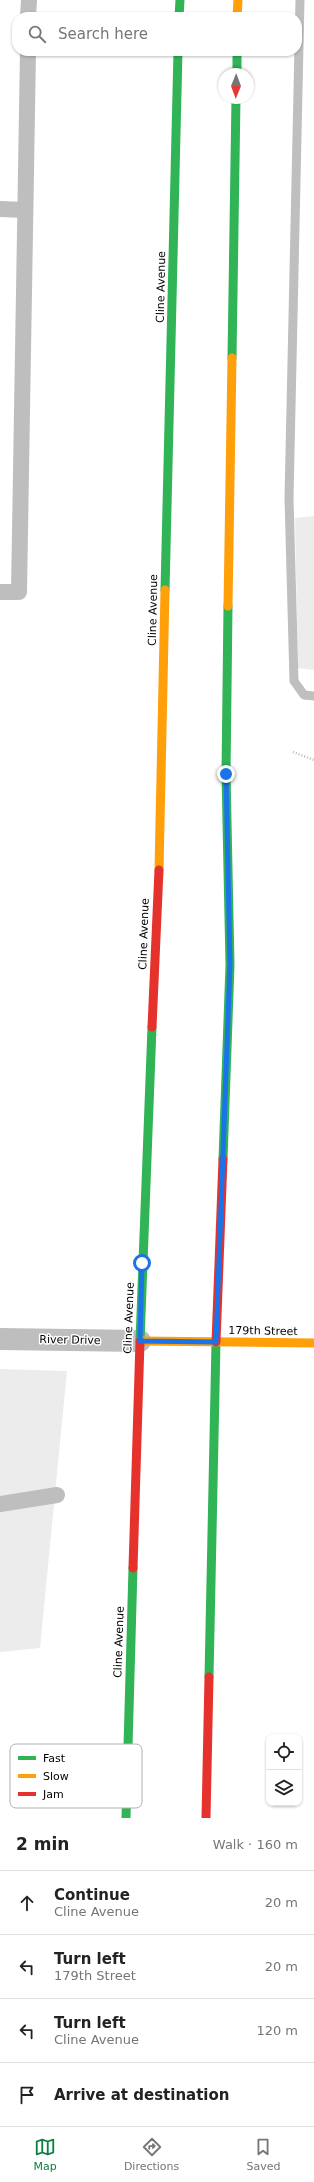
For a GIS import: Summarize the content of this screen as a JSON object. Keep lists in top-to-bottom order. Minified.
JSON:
{"streets":{"main road":["Cline Avenue","179th Street"],"street":["River Drive"]},"crossings":[["Cline Avenue","179th Street"],["Cline Avenue","River Drive"],["179th Street","River Drive"]],"legend":["Fast","Slow","Jam"],"north":"bottom","page":{"search":"Search here","heading":["2 min","Walk · 160 m"],"list":[["Continue","Cline Avenue","20 m"],["Turn left","179th Street","20 m"],["Turn left","Cline Avenue","120 m"],"Arrive at destination"],"nav":["Map","Directions","Saved"]}}
